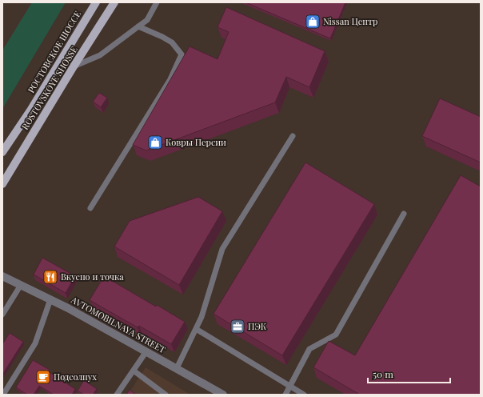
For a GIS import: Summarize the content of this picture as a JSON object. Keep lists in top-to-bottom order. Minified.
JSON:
{"streets":{"main road":["ROSTOVSKOYE SHOSSE"],"street":["AVTOMOBILNAYA STREET"]},"places":{"shop":["Nissan Центр","Ковры Персии"],"restaurant":["Вкусно и точка"],"office":["ПЭК"],"cafe":["Подсолнух"]},"scale_bar":"50 m"}
